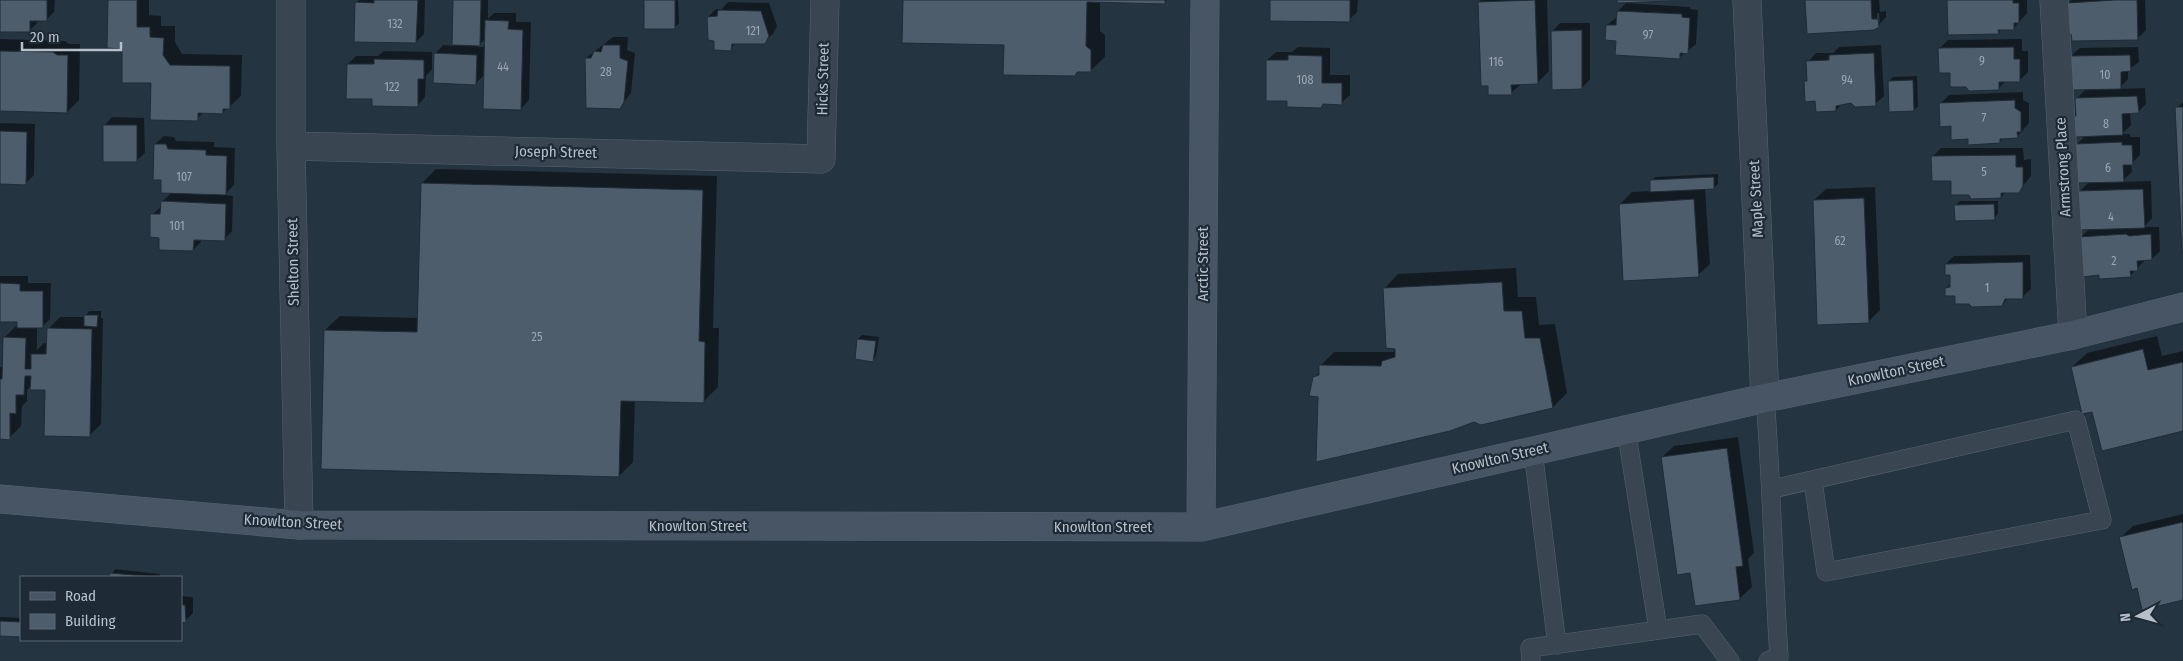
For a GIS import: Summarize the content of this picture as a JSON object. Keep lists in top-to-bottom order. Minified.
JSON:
{"streets":{"main road":["Arctic Street","Knowlton Street"],"street":["Hicks Street","Joseph Street","Armstrong Place","Maple Street","Shelton Street"]},"crossings":[["Hicks Street","Joseph Street"],["Joseph Street","Shelton Street"],["Armstrong Place","Knowlton Street"],["Maple Street","Knowlton Street"],["Shelton Street","Knowlton Street"],["Arctic Street","Knowlton Street"]],"house_numbers":["132","121","97","9","116","44","28","10","108","94","122","7","8","6","5","107","4","101","62","2","1","25"],"legend":["Road","Building"],"scale_bar":"20 m","north":"left"}
